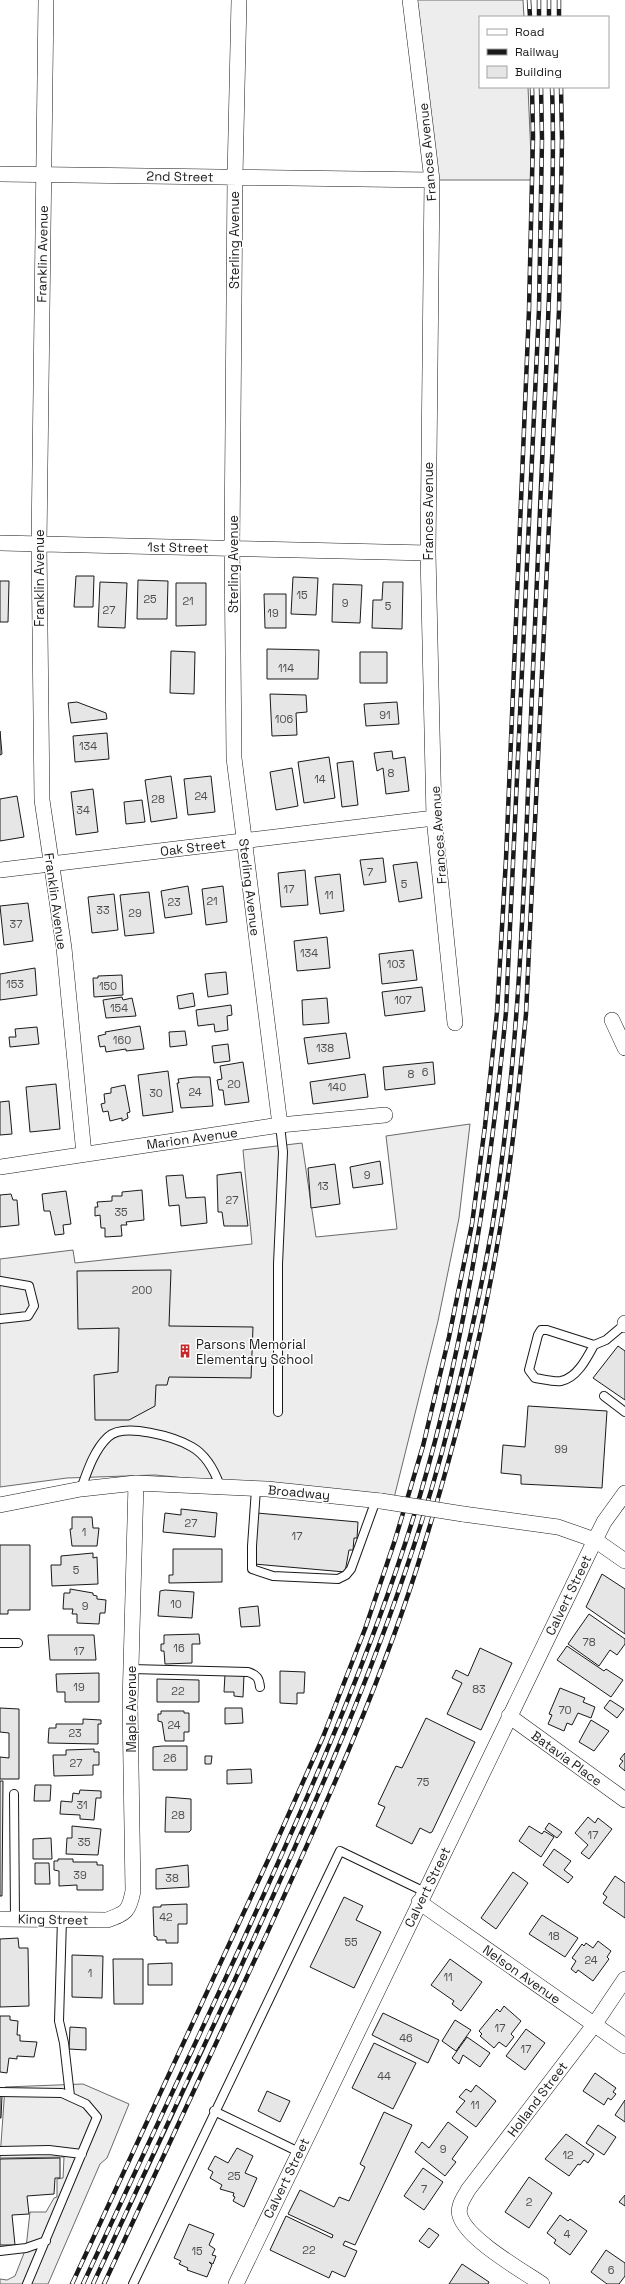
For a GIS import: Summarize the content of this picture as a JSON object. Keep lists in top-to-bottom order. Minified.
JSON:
{"streets":{"street":["Frances Avenue","2nd Street","Sterling Avenue","Franklin Avenue","1st Street","Oak Street","Marion Avenue","Broadway","Calvert Street","Maple Avenue","Batavia Place","King Street","Nelson Avenue","Holland Street"]},"crossings":[["Frances Avenue","2nd Street"],["Frances Avenue","1st Street"],["Frances Avenue","Oak Street"],["2nd Street","Sterling Avenue"],["2nd Street","Franklin Avenue"],["Sterling Avenue","1st Street"],["Sterling Avenue","Oak Street"],["Sterling Avenue","Marion Avenue"],["Franklin Avenue","1st Street"],["Franklin Avenue","Oak Street"],["Franklin Avenue","Marion Avenue"],["Broadway","Calvert Street"],["Broadway","Maple Avenue"],["Calvert Street","Batavia Place"],["Calvert Street","Nelson Avenue"],["Maple Avenue","King Street"],["Nelson Avenue","Holland Street"]],"places":{"building":["Parsons Memorial Elementary School"]},"house_numbers":["15","25","21","9","5","27","19","114","91","106","134","8","14","24","28","34","7","5","17","11","21","23","33","29","37","134","103","153","150","107","154","160","138","6","8","20","140","24","30","9","13","27","35","200","99","27","1","17","5","10","9","78","16","17","19","83","22","70","24","23","26","27","75","31","28","17","35","39","38","42","18","55","24","1","11","17","46","17","44","11","9","12","25","7","2","4","22","15","6"],"legend":["Road","Railway","Building"]}
